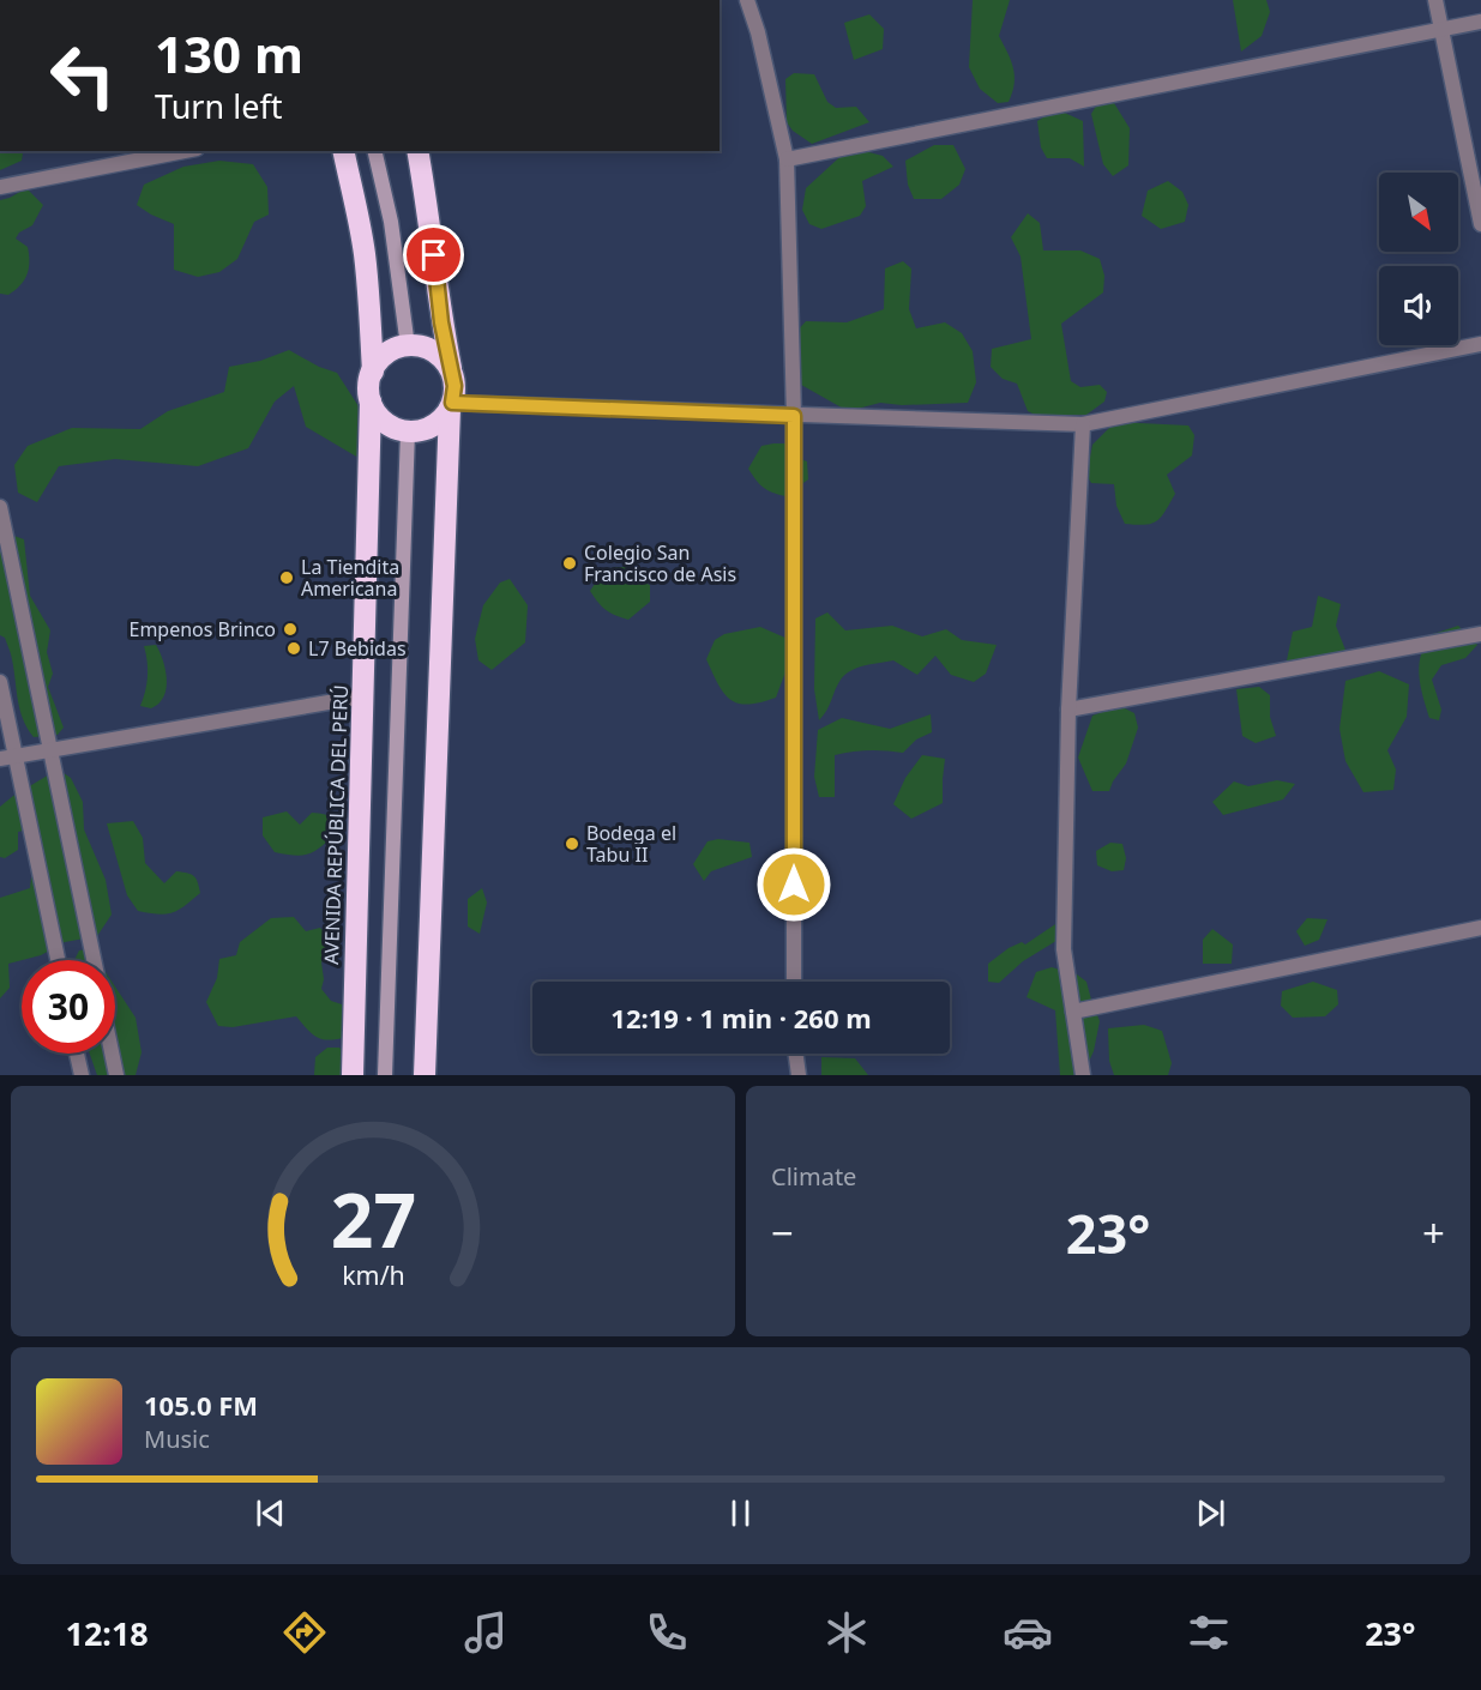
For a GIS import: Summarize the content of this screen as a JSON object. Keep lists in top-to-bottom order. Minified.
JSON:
{"streets":{"highway":["AVENIDA REPÚBLICA DEL PERÚ"]},"places":["Colegio San Francisco de Asis","La Tiendita Americana","Empenos Brinco","L7 Bebidas","Bodega el Tabu II"],"north":"bottom right","page":{"turn":["130 m","Turn left"],"limit":"30","trip":"12:19 · 1 min · 260 m","tile":"Climate","heat":["−","23°","+"],"song":["105.0 FM","Music"],"tabs":["12:18","23°"],"gauge":["27","km/h"]}}
